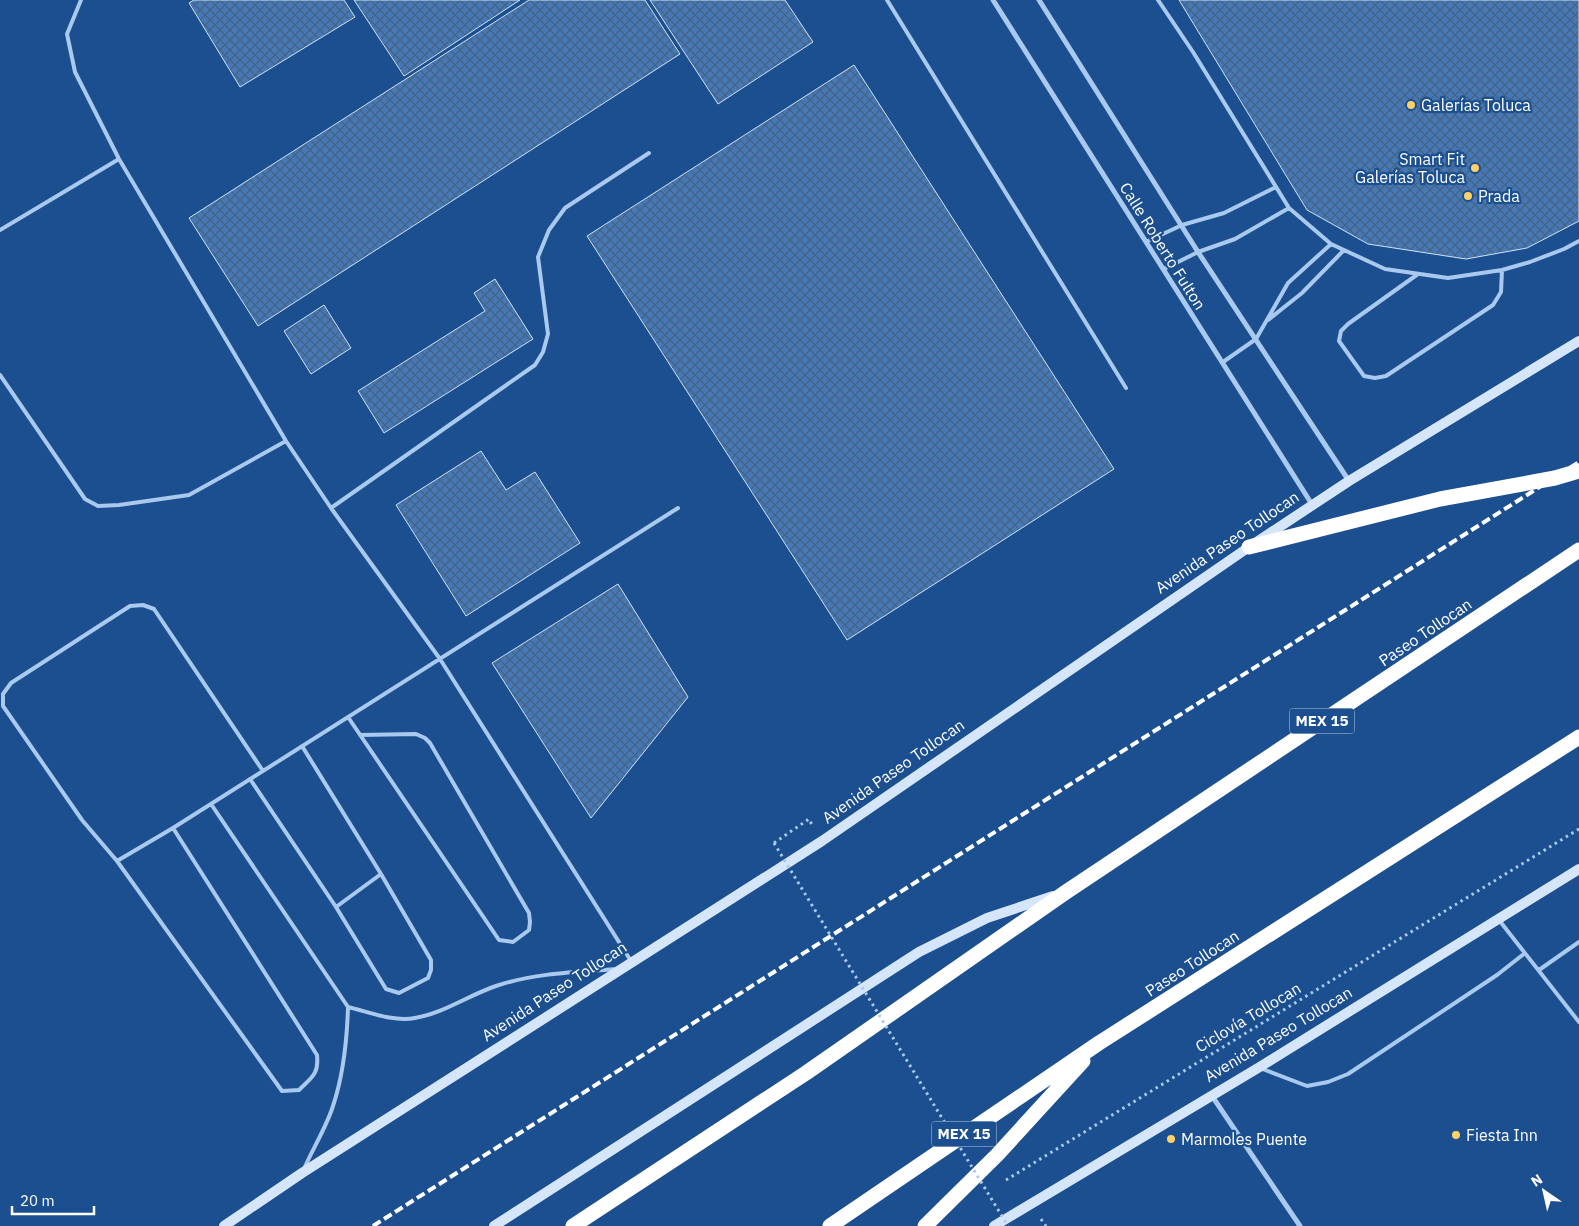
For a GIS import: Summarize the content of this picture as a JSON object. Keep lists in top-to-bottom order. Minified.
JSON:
{"streets":{"highway":["Paseo Tollocan","MEX 15"],"main road":["Avenida Paseo Tollocan"],"street":["Calle Roberto Fulton"],"path":["Ciclovía Tollocan"]},"crossings":[["Calle Roberto Fulton","Avenida Paseo Tollocan"],["Paseo Tollocan","MEX 15"]],"places":["Galerías Toluca","Smart Fit Galerías Toluca","Prada","Fiesta Inn","Marmoles Puente"],"scale_bar":"20 m","north":"top left"}
